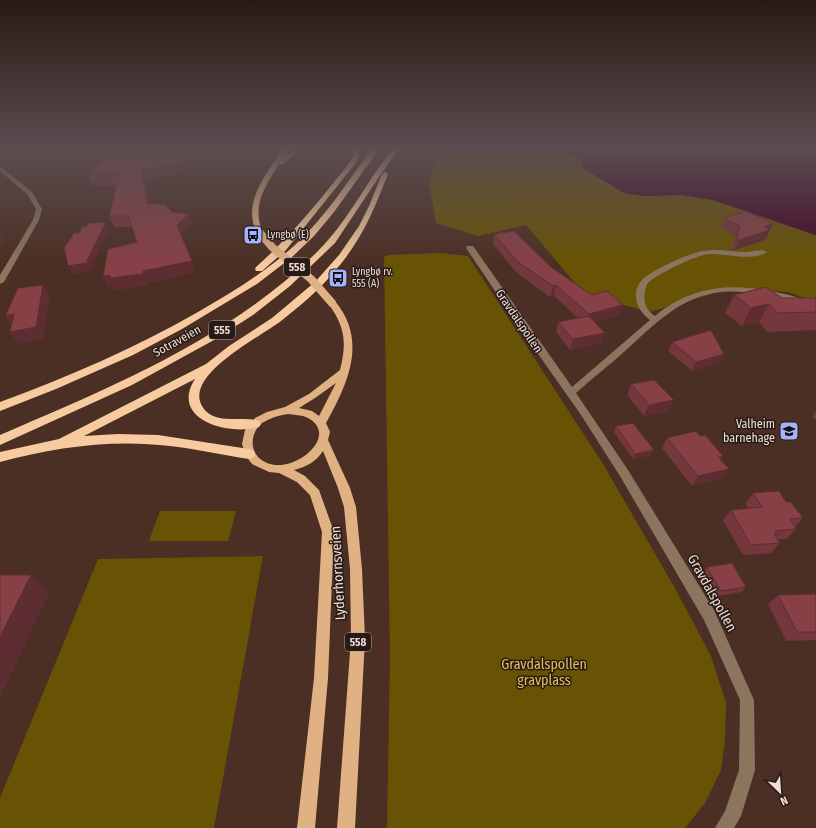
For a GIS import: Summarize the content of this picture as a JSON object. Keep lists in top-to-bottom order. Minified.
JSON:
{"streets":{"highway":["555","Sotraveien"],"main road":["558","Lyderhornsveien"],"street":["Gravdalspollen"]},"crossings":[["558","555"],["558","Lyderhornsveien"],["555","Sotraveien"],["555","Lyderhornsveien"]],"parks":["Gravdalspollen gravplass"],"places":{"bus stop":["Lyngbø (E)","Lyngbø rv. 555 (A)"],"school or university":["Valheim barnehage"]},"north":"bottom right"}
